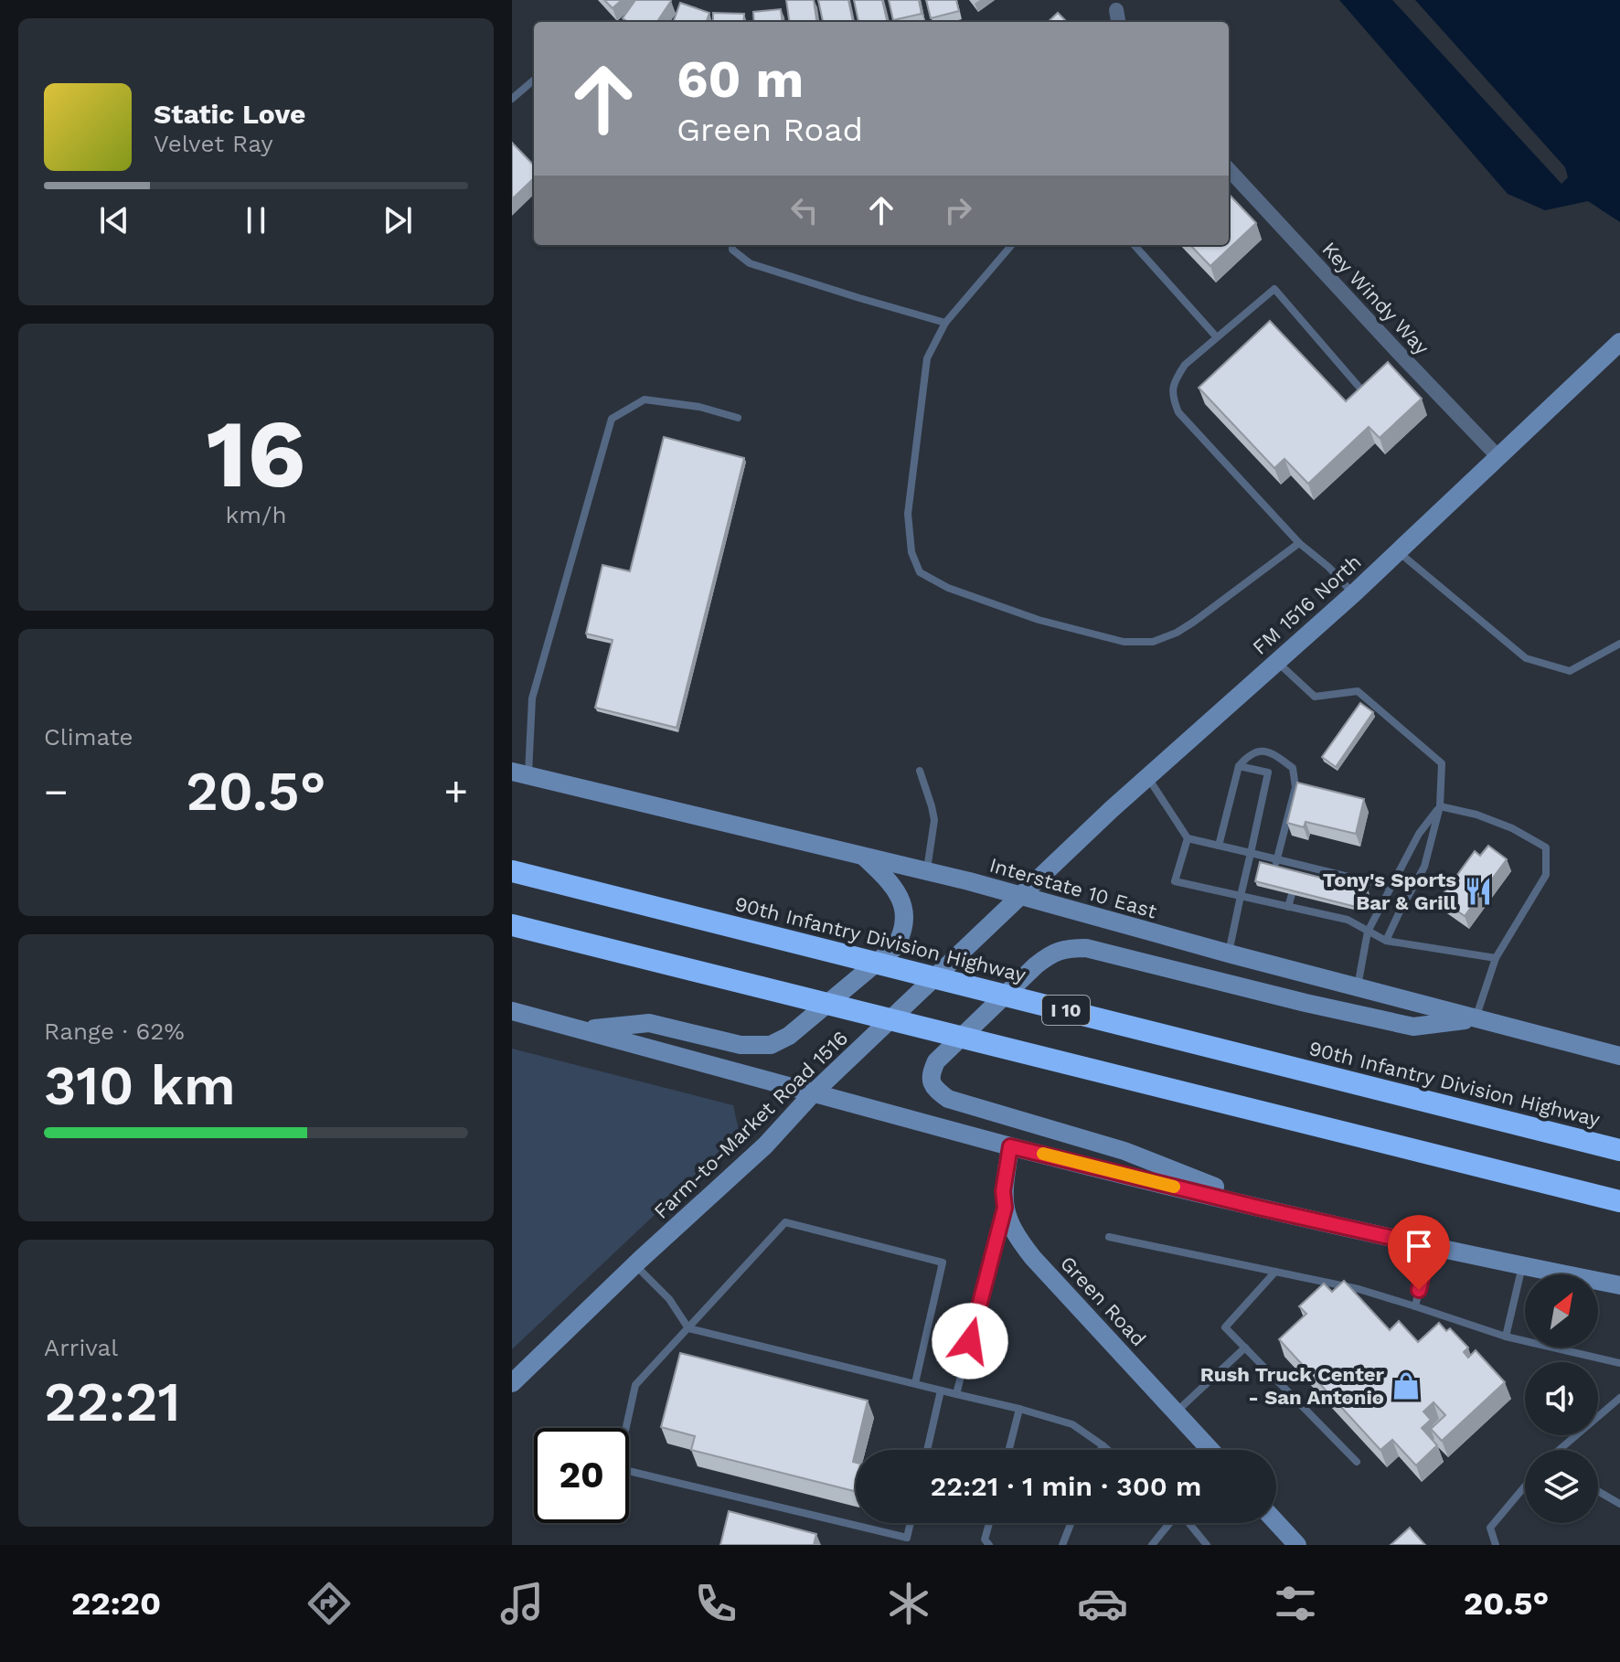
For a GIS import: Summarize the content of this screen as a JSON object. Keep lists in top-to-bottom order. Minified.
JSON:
{"streets":{"highway":["90th Infantry Division Highway","I 10"],"main road":["FM 1516 North","Interstate 10 East","Farm-to-Market Road 1516","Green Road"],"street":["Key Windy Way"]},"crossings":[["Key Windy Way","FM 1516 North"],["FM 1516 North","Interstate 10 East"],["FM 1516 North","Farm-to-Market Road 1516"],["Interstate 10 East","Farm-to-Market Road 1516"]],"places":{"restaurant":["Tony's Sports Bar & Grill"],"shop":["Rush Truck Center - San Antonio"]},"north":"top right","page":{"turn":["60 m","Green Road"],"song":["Static Love","Velvet Ray"],"tile":[["16","km/h"],"Climate",["Range · 62%","310 km"],["Arrival","22:21"]],"heat":["−","20.5°","+"],"limit":"20","trip":"22:21 · 1 min · 300 m","tabs":["22:20","20.5°"]}}
